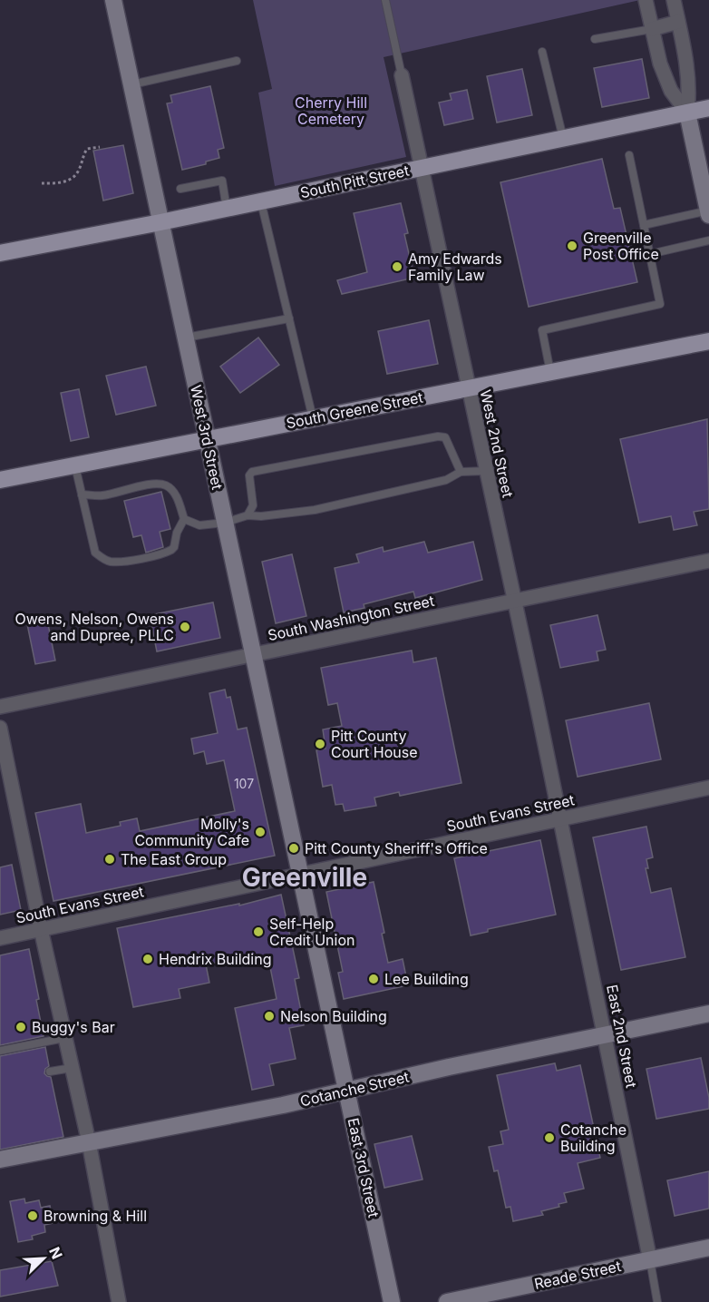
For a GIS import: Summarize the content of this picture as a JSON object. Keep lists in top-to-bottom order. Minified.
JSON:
{"streets":{"main road":["South Pitt Street","South Greene Street"],"street":["West 3rd Street","West 2nd Street","South Washington Street","South Evans Street","East 2nd Street","Cotanche Street","East 3rd Street","Reade Street"]},"crossings":[["South Pitt Street","West 3rd Street"],["South Pitt Street","West 2nd Street"],["South Greene Street","West 3rd Street"],["South Greene Street","West 2nd Street"],["West 3rd Street","South Washington Street"],["West 3rd Street","South Evans Street"],["West 3rd Street","East 3rd Street"],["West 2nd Street","South Washington Street"],["West 2nd Street","South Evans Street"],["West 2nd Street","East 2nd Street"],["South Evans Street","East 2nd Street"],["South Evans Street","East 3rd Street"],["East 2nd Street","Cotanche Street"],["East 2nd Street","Reade Street"],["Cotanche Street","East 3rd Street"]],"districts":["Greenville"],"parks":["Cherry Hill Cemetery"],"places":["Greenville Post Office","Amy Edwards Family Law","Owens, Nelson, Owens and Dupree, PLLC","Pitt County Court House","Molly's Community Cafe","Pitt County Sheriff's Office","The East Group","Self-Help Credit Union","Hendrix Building","Lee Building","Nelson Building","Buggy's Bar","Cotanche Building","Browning & Hill"],"house_numbers":["107"],"north":"top right"}
